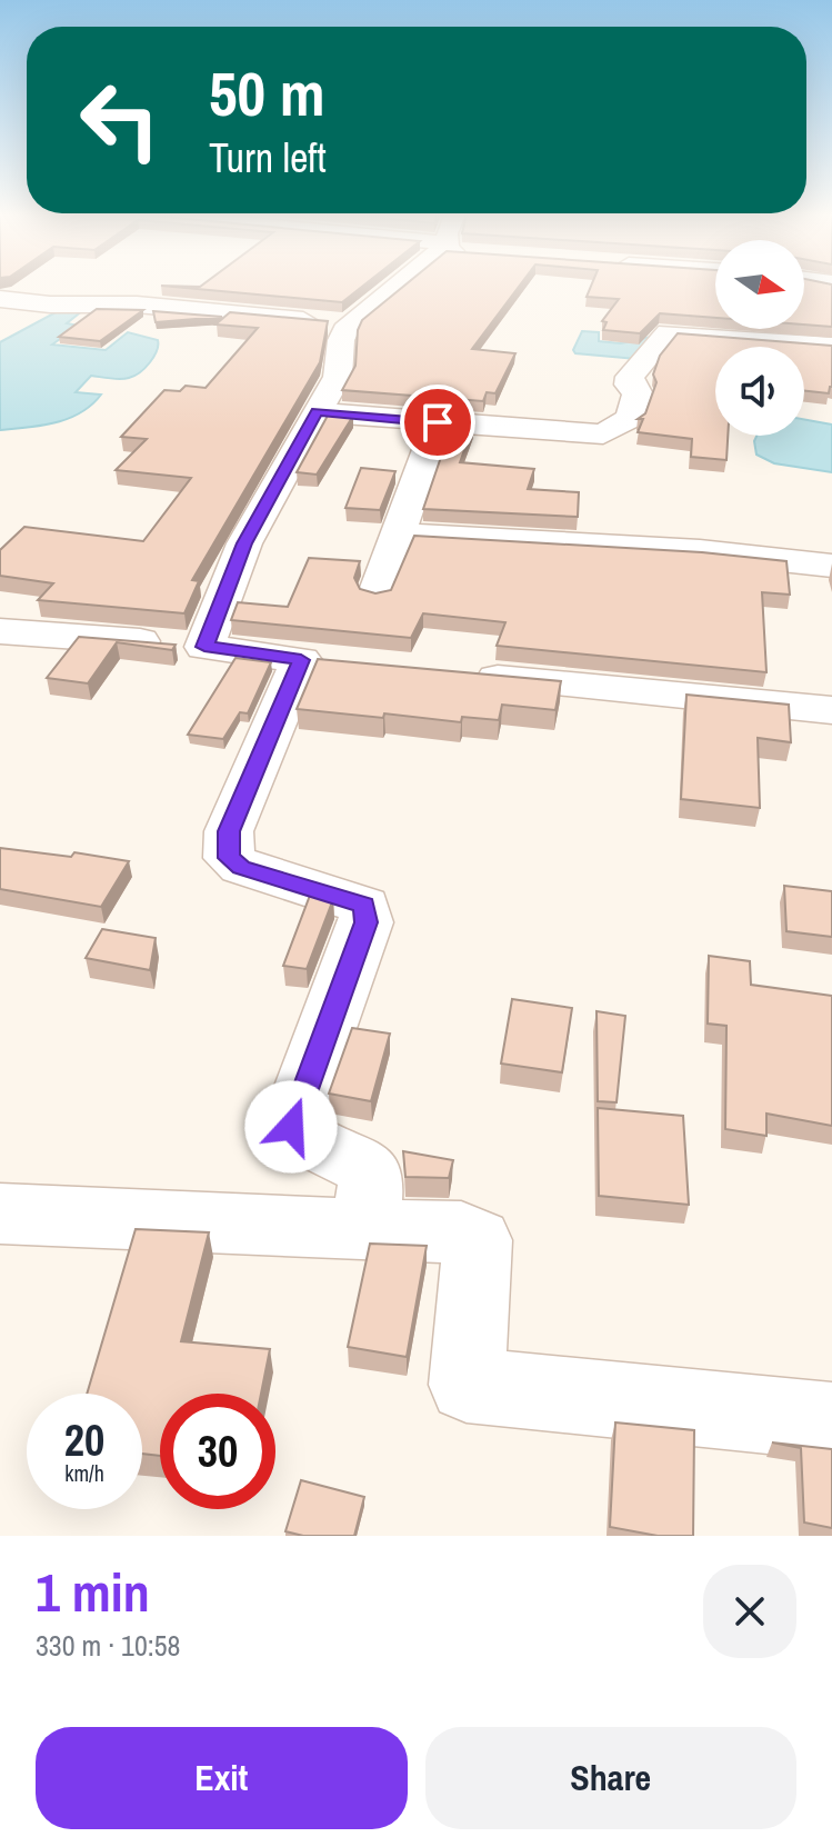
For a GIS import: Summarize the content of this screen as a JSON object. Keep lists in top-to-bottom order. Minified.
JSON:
{"north":"right","page":{"turn":["50 m","Turn left"],"speed":"20 km/h","limit":"30","heading":["1 min","330 m · 10:58"],"buttons":["Exit","Share"]}}
